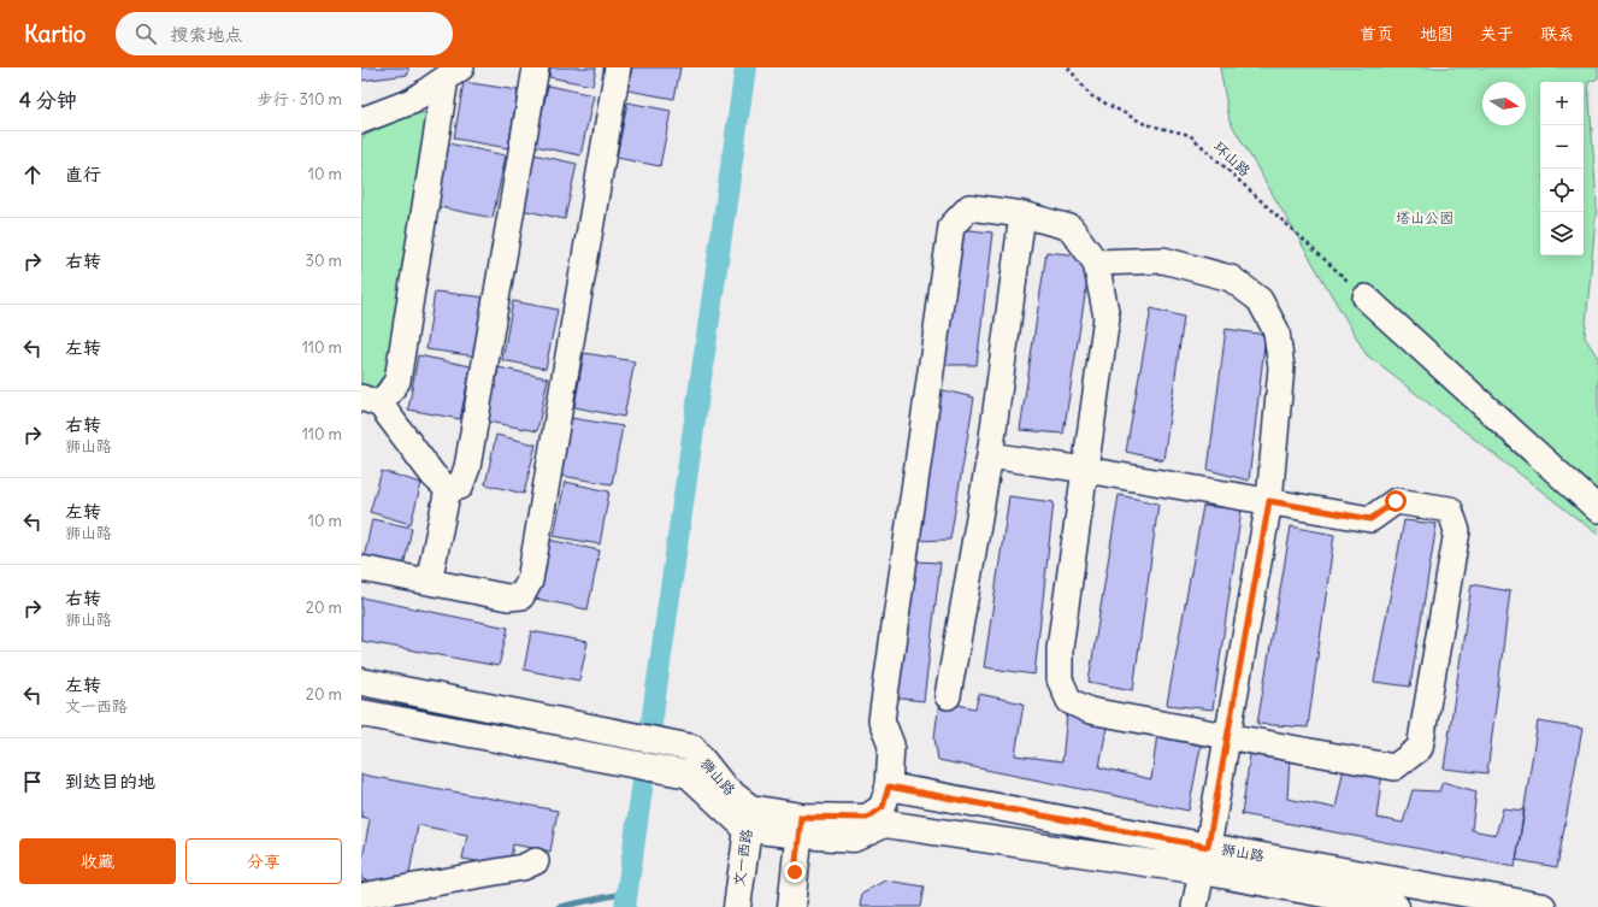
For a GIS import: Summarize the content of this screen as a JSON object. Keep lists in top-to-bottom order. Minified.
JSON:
{"streets":{"main road":["狮山路","文一西路"],"path":["环山路"]},"crossings":[["狮山路","文一西路"]],"parks":["塔山公园"],"north":"right","page":{"header":"Kartio","search":"搜索地点","nav":["首页","地图","关于","联系"],"heading":["4 分钟","步行 · 310 m"],"map_buttons":["+","−"],"list":[["直行","10 m"],["右转","30 m"],["左转","110 m"],["右转","狮山路","110 m"],["左转","狮山路","10 m"],["右转","狮山路","20 m"],["左转","文一西路","20 m"],"到达目的地"],"buttons":["收藏","分享"]}}
